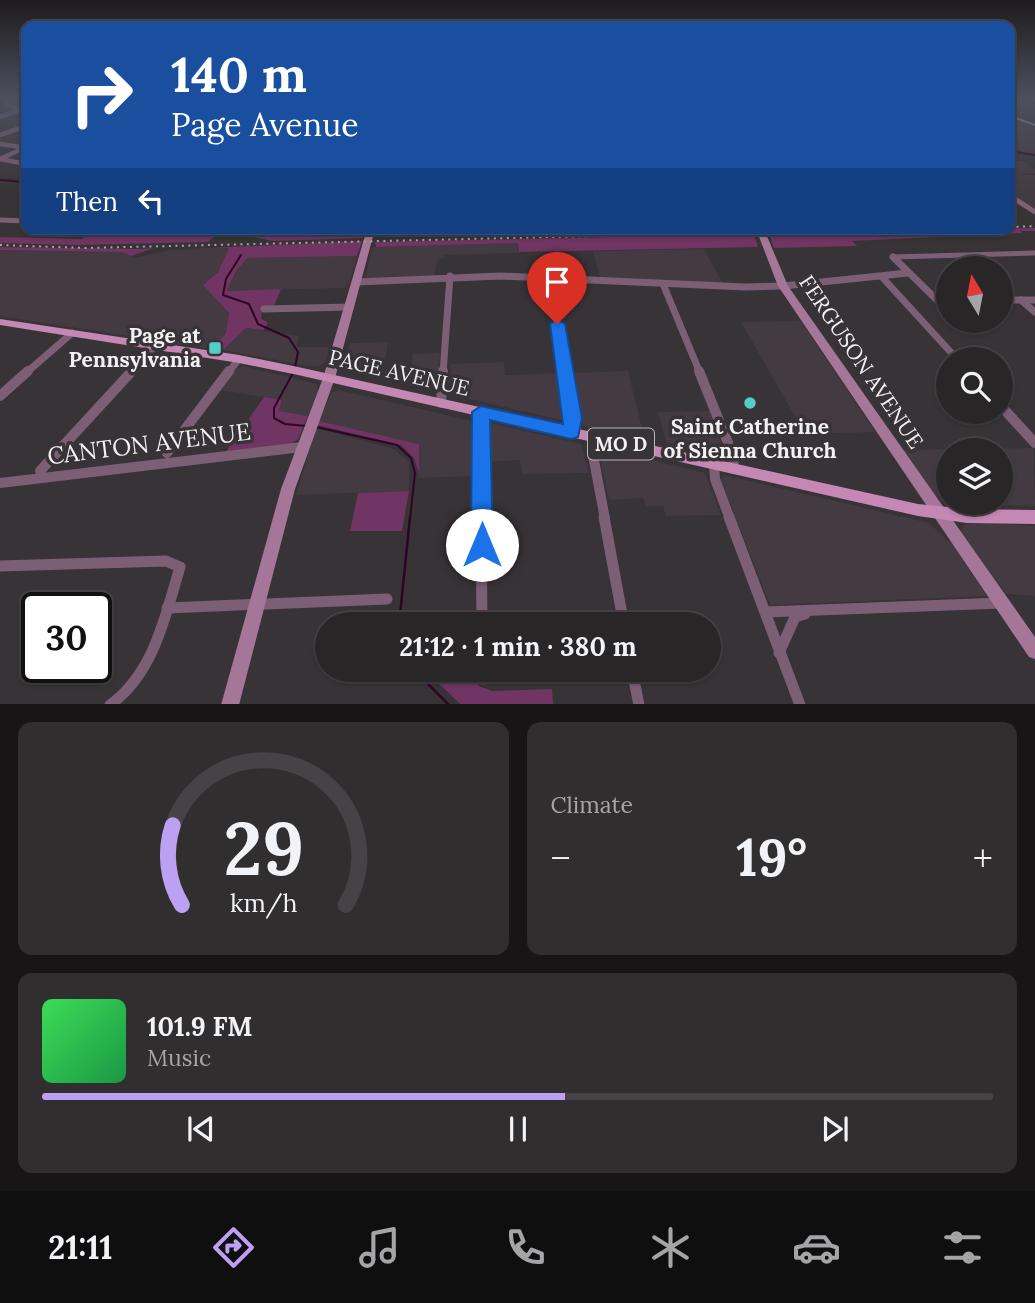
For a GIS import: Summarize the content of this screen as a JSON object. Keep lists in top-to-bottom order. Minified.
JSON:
{"streets":{"main road":["PAGE AVENUE","MO D"],"street":["FERGUSON AVENUE","CANTON AVENUE"]},"places":{"transit":["Page at Pennsylvania"],"other":["Saint Catherine of Sienna Church"]},"north":"top","page":{"turn":["140 m","Page Avenue"],"then":"Then","limit":"30","trip":"21:12 · 1 min · 380 m","tile":"Climate","heat":["−","19°","+"],"song":["101.9 FM","Music"],"tabs":"21:11","gauge":["29","km/h"]}}
